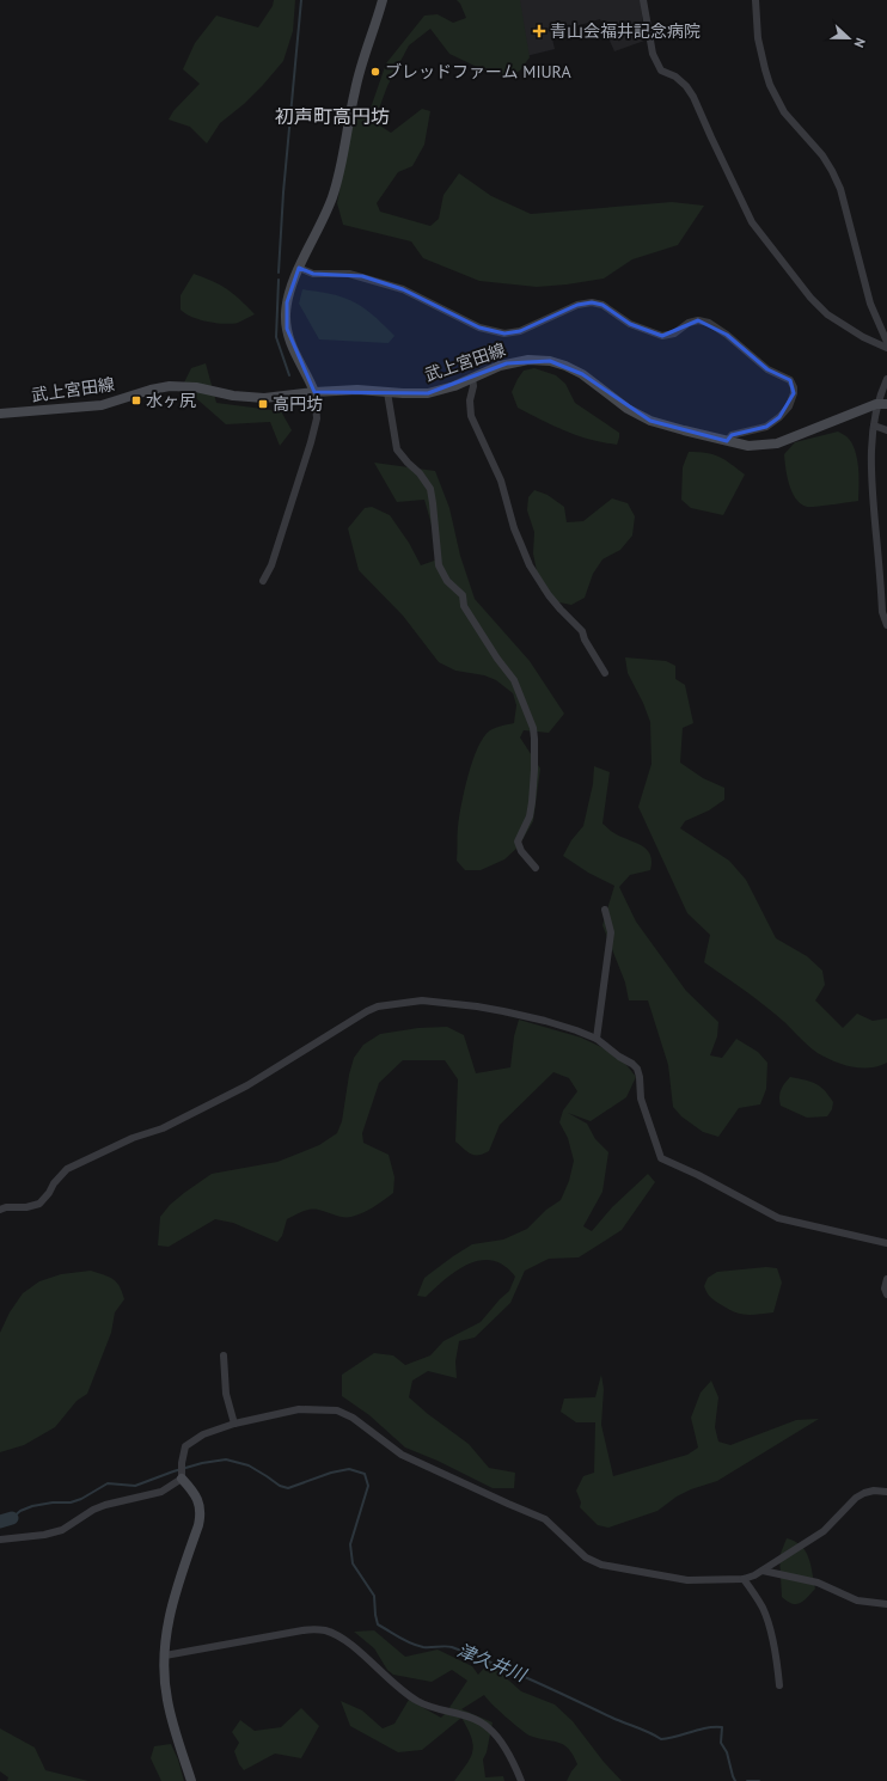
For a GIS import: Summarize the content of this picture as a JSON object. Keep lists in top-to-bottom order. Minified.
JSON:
{"streets":{"main road":["武上宮田線"]},"districts":["初声町高円坊"],"water":["津久井川"],"places":{"health":["青山会福井記念病院"],"other":["ブレッドファーム MIURA"],"transit":["水ヶ尻","高円坊"]},"north":"right"}
